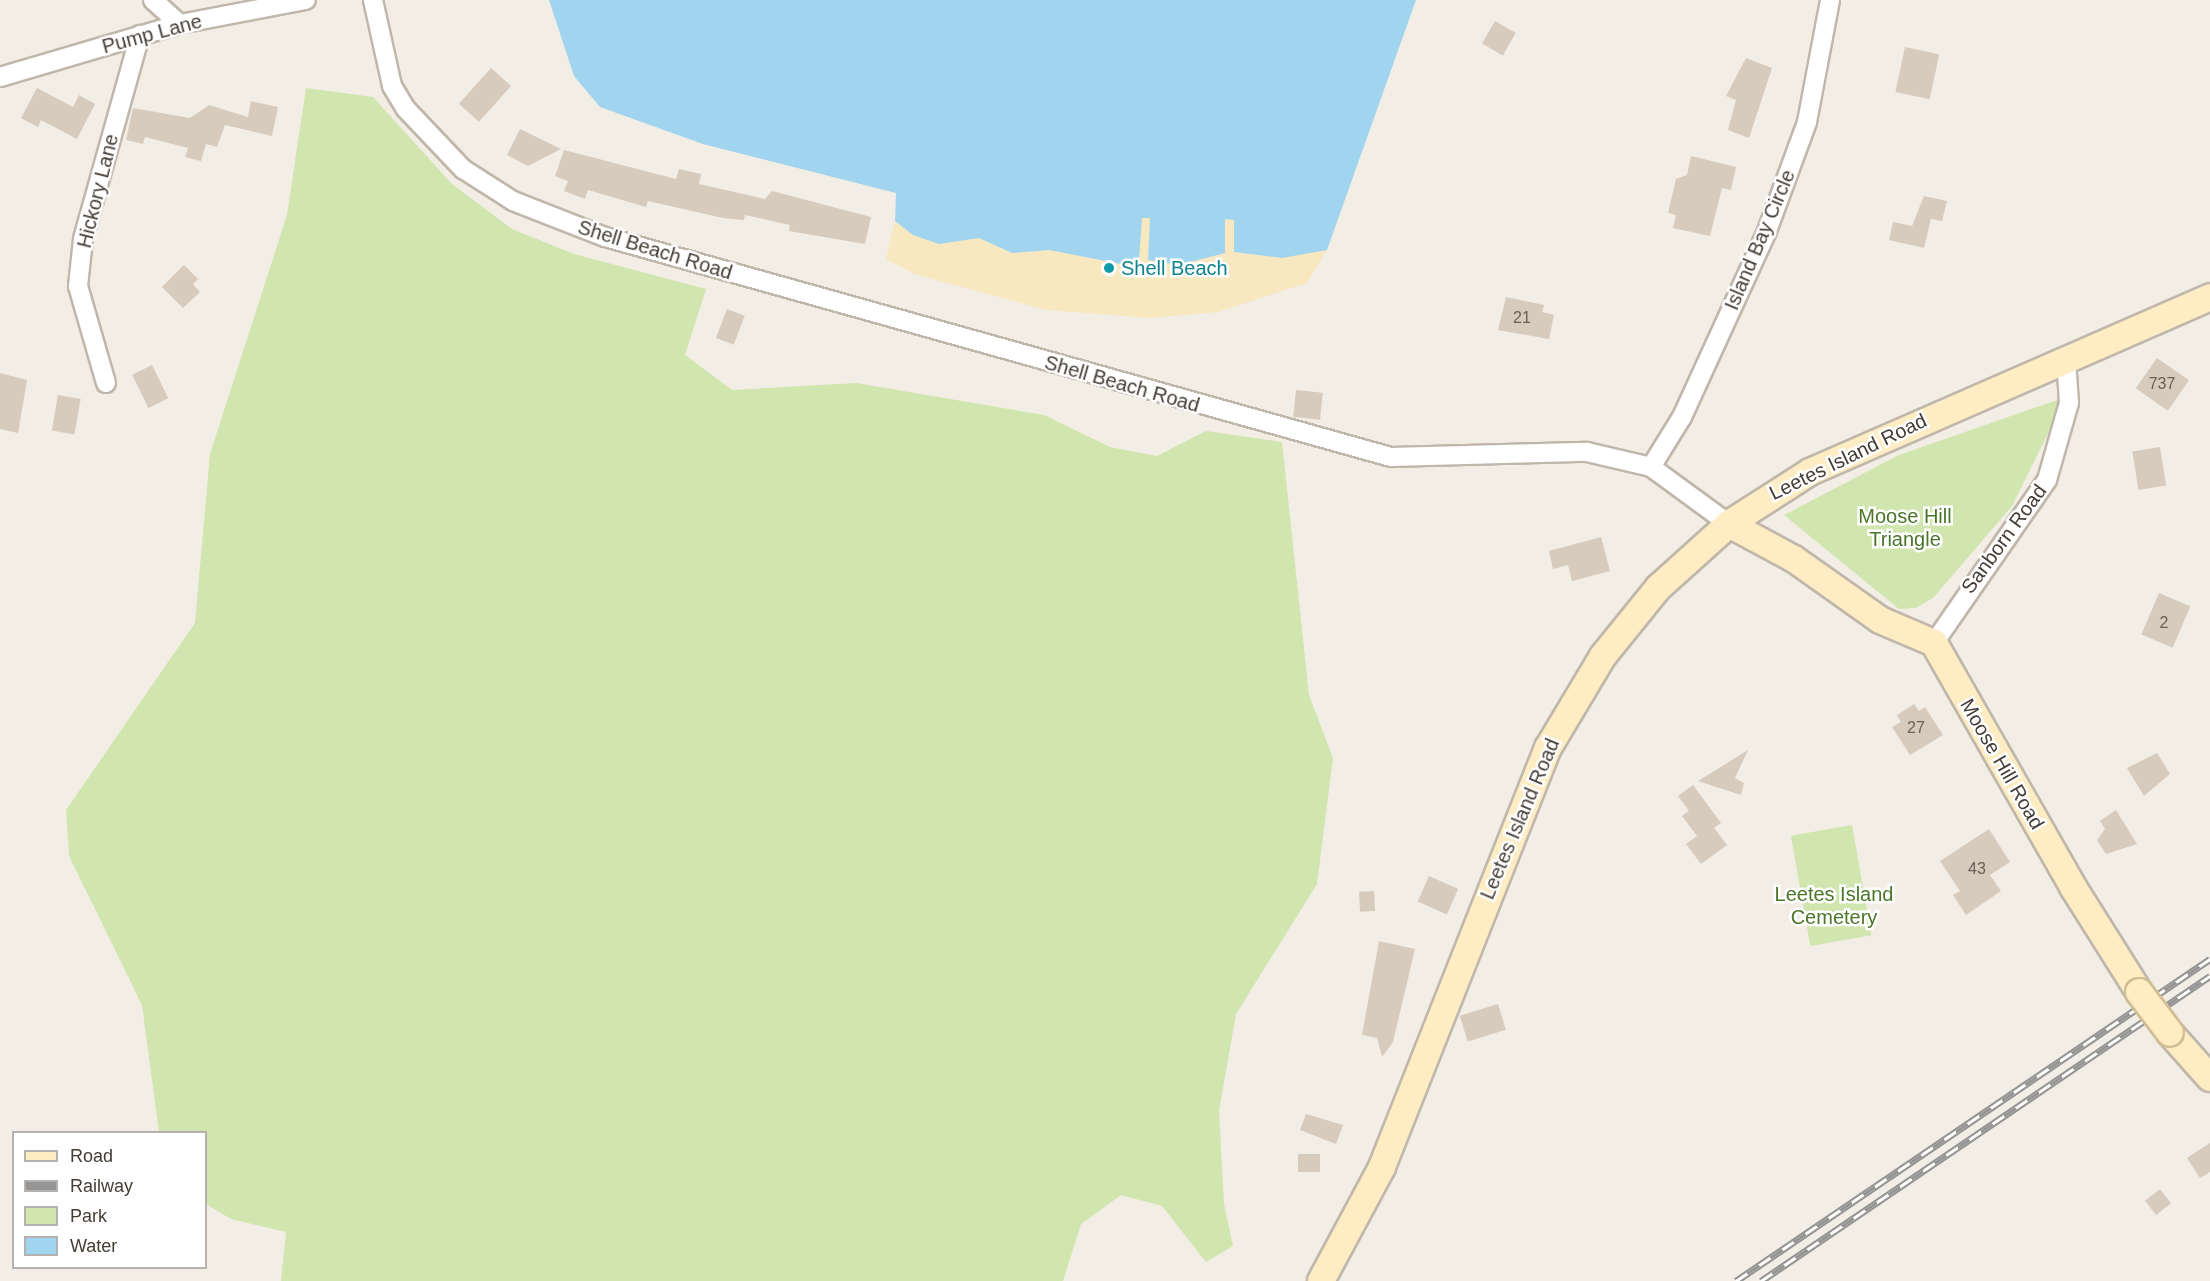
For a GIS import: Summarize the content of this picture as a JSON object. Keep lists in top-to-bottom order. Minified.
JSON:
{"streets":{"main road":["Leetes Island Road","Moose Hill Road"],"street":["Pump Lane","Hickory Lane","Island Bay Circle","Shell Beach Road","Sanborn Road"]},"crossings":[["Pump Lane","Hickory Lane"],["Island Bay Circle","Shell Beach Road"],["Shell Beach Road","Leetes Island Road"],["Leetes Island Road","Sanborn Road"],["Sanborn Road","Moose Hill Road"]],"parks":["Moose Hill Triangle","Leetes Island Cemetery"],"places":["Shell Beach"],"house_numbers":["21","737","2","27","43"],"legend":["Road","Railway","Park","Water"]}
